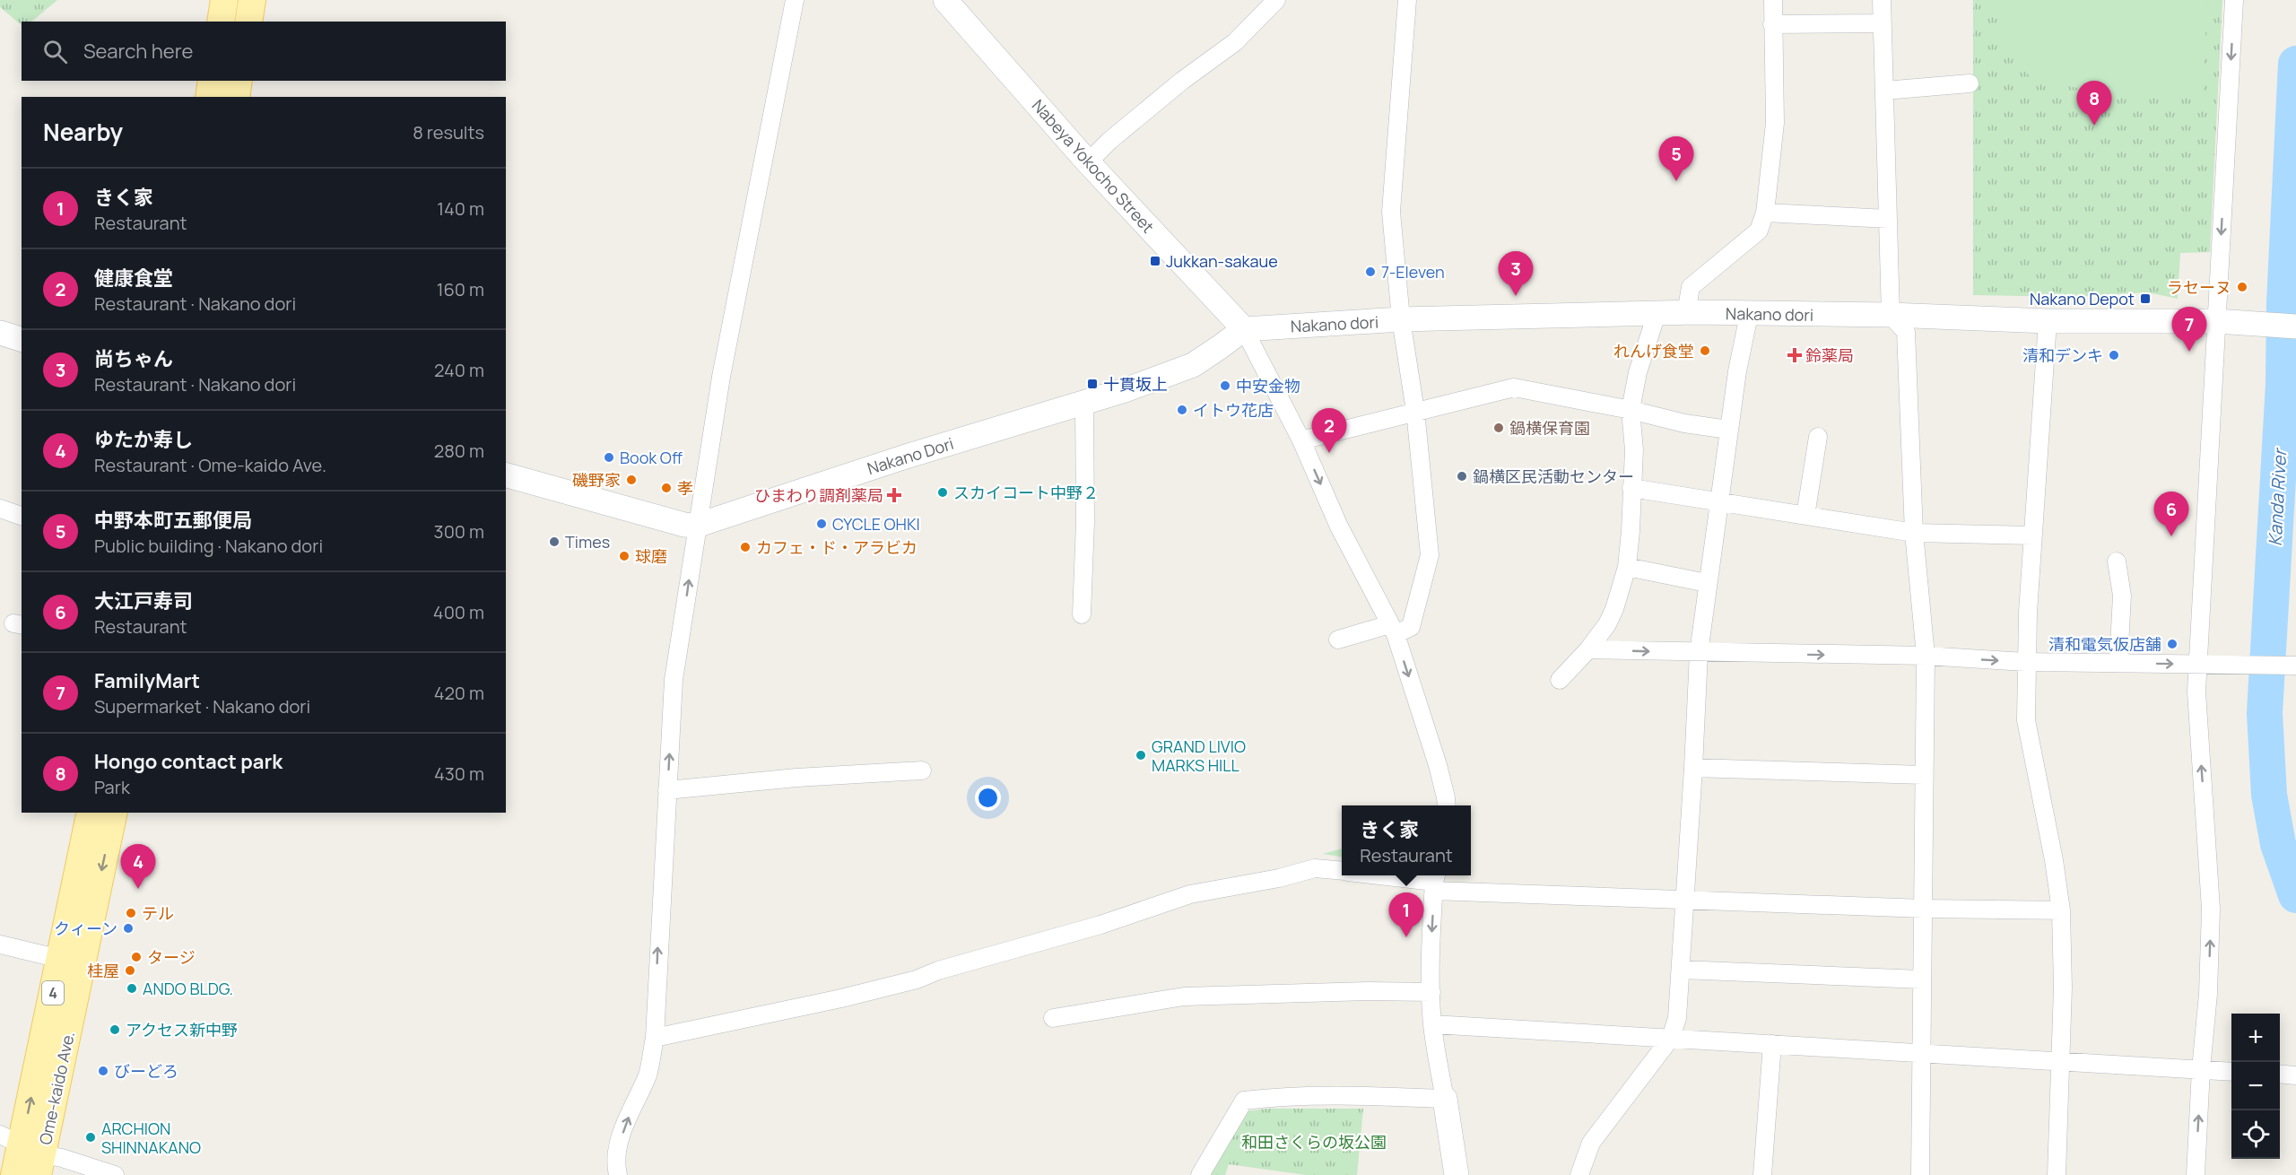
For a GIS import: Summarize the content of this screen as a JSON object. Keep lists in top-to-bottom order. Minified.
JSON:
{"streets":{"main road":["Nabeya Yokocho Street","Nakano dori","Nakano Dori","4","Ome-kaido Ave."]},"crossings":[["Nabeya Yokocho Street","Nakano dori"],["Nabeya Yokocho Street","Nakano Dori"],["Nakano dori","Nakano Dori"]],"water":["Kanda River"],"parks":["和田さくらの坂公園"],"places":{"transit":["Jukkan-sakaue","Nakano Depot","十貫坂上"],"other":["7-Eleven","ラセーヌ","れんげ食堂","清和デンキ","中安金物","イトウ花店","鍋横保育園","Book Off","鍋横区民活動センター","磯野家","孝","スカイコート中野２","CYCLE OHKI","Times","カフェ・ド・アラビカ","球磨","清和電気仮店舗","GRAND LIVIO MARKS HILL","テル","クィーン","タージ","桂屋","ANDO BLDG.","アクセス新中野","びーどろ","ARCHION SHINNAKANO"],"health":["鈴薬局","ひまわり調剤薬局"]},"page":{"search":"Search here","pins":["8","5","3","7","2","6","4","1"],"heading":["Nearby","8 results"],"list":[{"mark":"1","name":"きく家","note":"Restaurant","value":"140 m"},{"mark":"2","name":"健康食堂","note":"Restaurant · Nakano dori","value":"160 m"},{"mark":"3","name":"尚ちゃん","note":"Restaurant · Nakano dori","value":"240 m"},{"mark":"4","name":"ゆたか寿し","note":"Restaurant · Ome-kaido Ave.","value":"280 m"},{"mark":"5","name":"中野本町五郵便局","note":"Public building · Nakano dori","value":"300 m"},{"mark":"6","name":"大江戸寿司","note":"Restaurant","value":"400 m"},{"mark":"7","name":"FamilyMart","note":"Supermarket · Nakano dori","value":"420 m"},{"mark":"8","name":"Hongo contact park","note":"Park","value":"430 m"}],"popup":["きく家","Restaurant"],"map_buttons":["+","−"]}}
